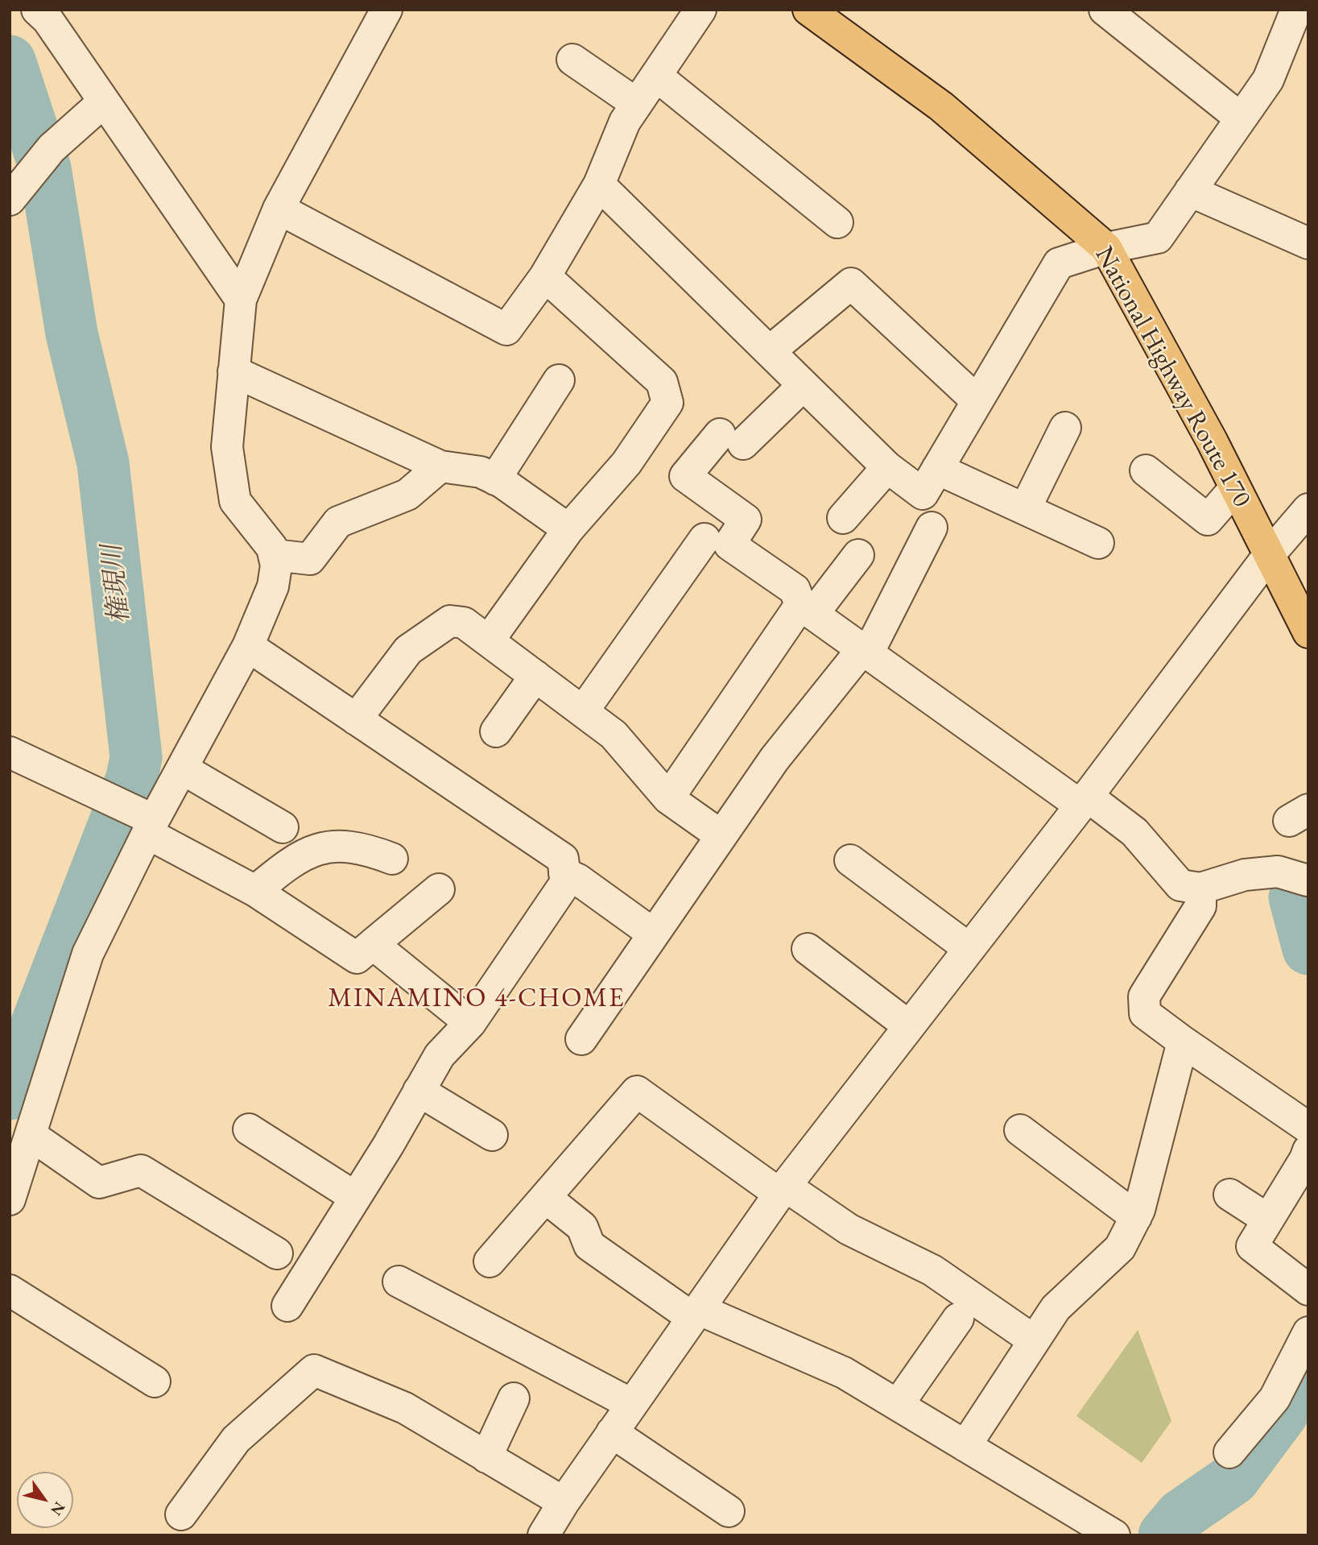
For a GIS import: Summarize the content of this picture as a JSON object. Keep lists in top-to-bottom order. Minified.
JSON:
{"streets":{"highway":["National Highway Route 170"]},"districts":["MINAMINO 4-CHOME"],"water":["権現川"],"north":"bottom right"}
